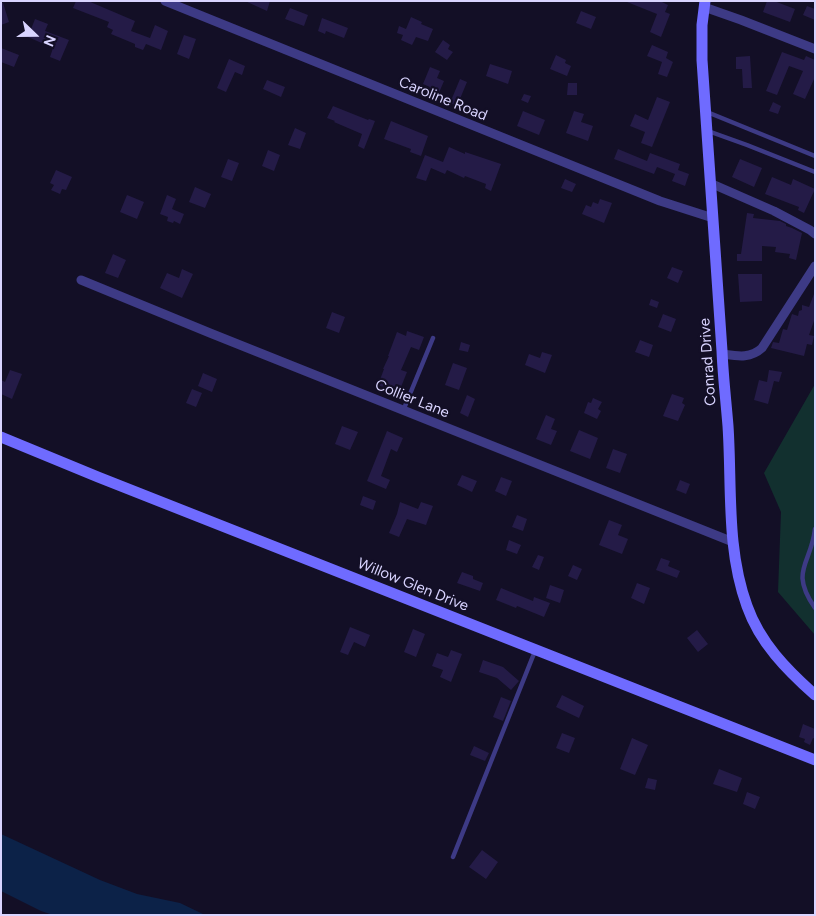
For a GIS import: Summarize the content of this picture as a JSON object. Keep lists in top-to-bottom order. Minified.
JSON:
{"streets":{"main road":["Conrad Drive","Willow Glen Drive"],"street":["Caroline Road","Collier Lane"]},"crossings":[["Caroline Road","Conrad Drive"],["Conrad Drive","Collier Lane"]],"north":"right"}
